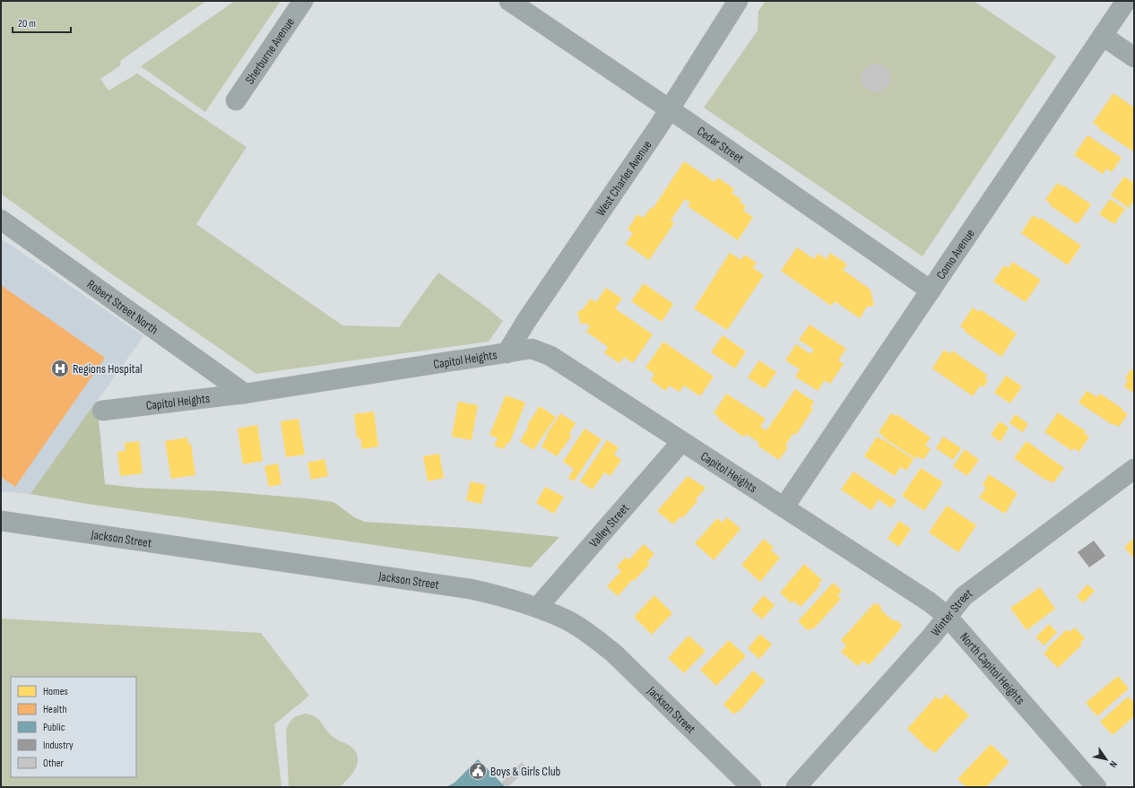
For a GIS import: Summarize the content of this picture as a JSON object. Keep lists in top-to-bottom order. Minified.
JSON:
{"streets":{"street":["Sherburne Avenue","Cedar Street","West Charles Avenue","Como Avenue","Robert Street North","Capitol Heights","Valley Street","Jackson Street","Winter Street","North Capitol Heights"]},"crossings":[["Cedar Street","West Charles Avenue"],["Cedar Street","Como Avenue"],["West Charles Avenue","Capitol Heights"],["Como Avenue","Capitol Heights"],["Como Avenue","North Capitol Heights"],["Robert Street North","Capitol Heights"],["Capitol Heights","Valley Street"],["Capitol Heights","North Capitol Heights"],["Valley Street","Jackson Street"],["Winter Street","North Capitol Heights"]],"places":{"hospital":["Regions Hospital"],"public building":["Boys & Girls Club"]},"legend":["Homes","Health","Public","Industry","Other"],"scale_bar":"20 m","north":"bottom right"}
